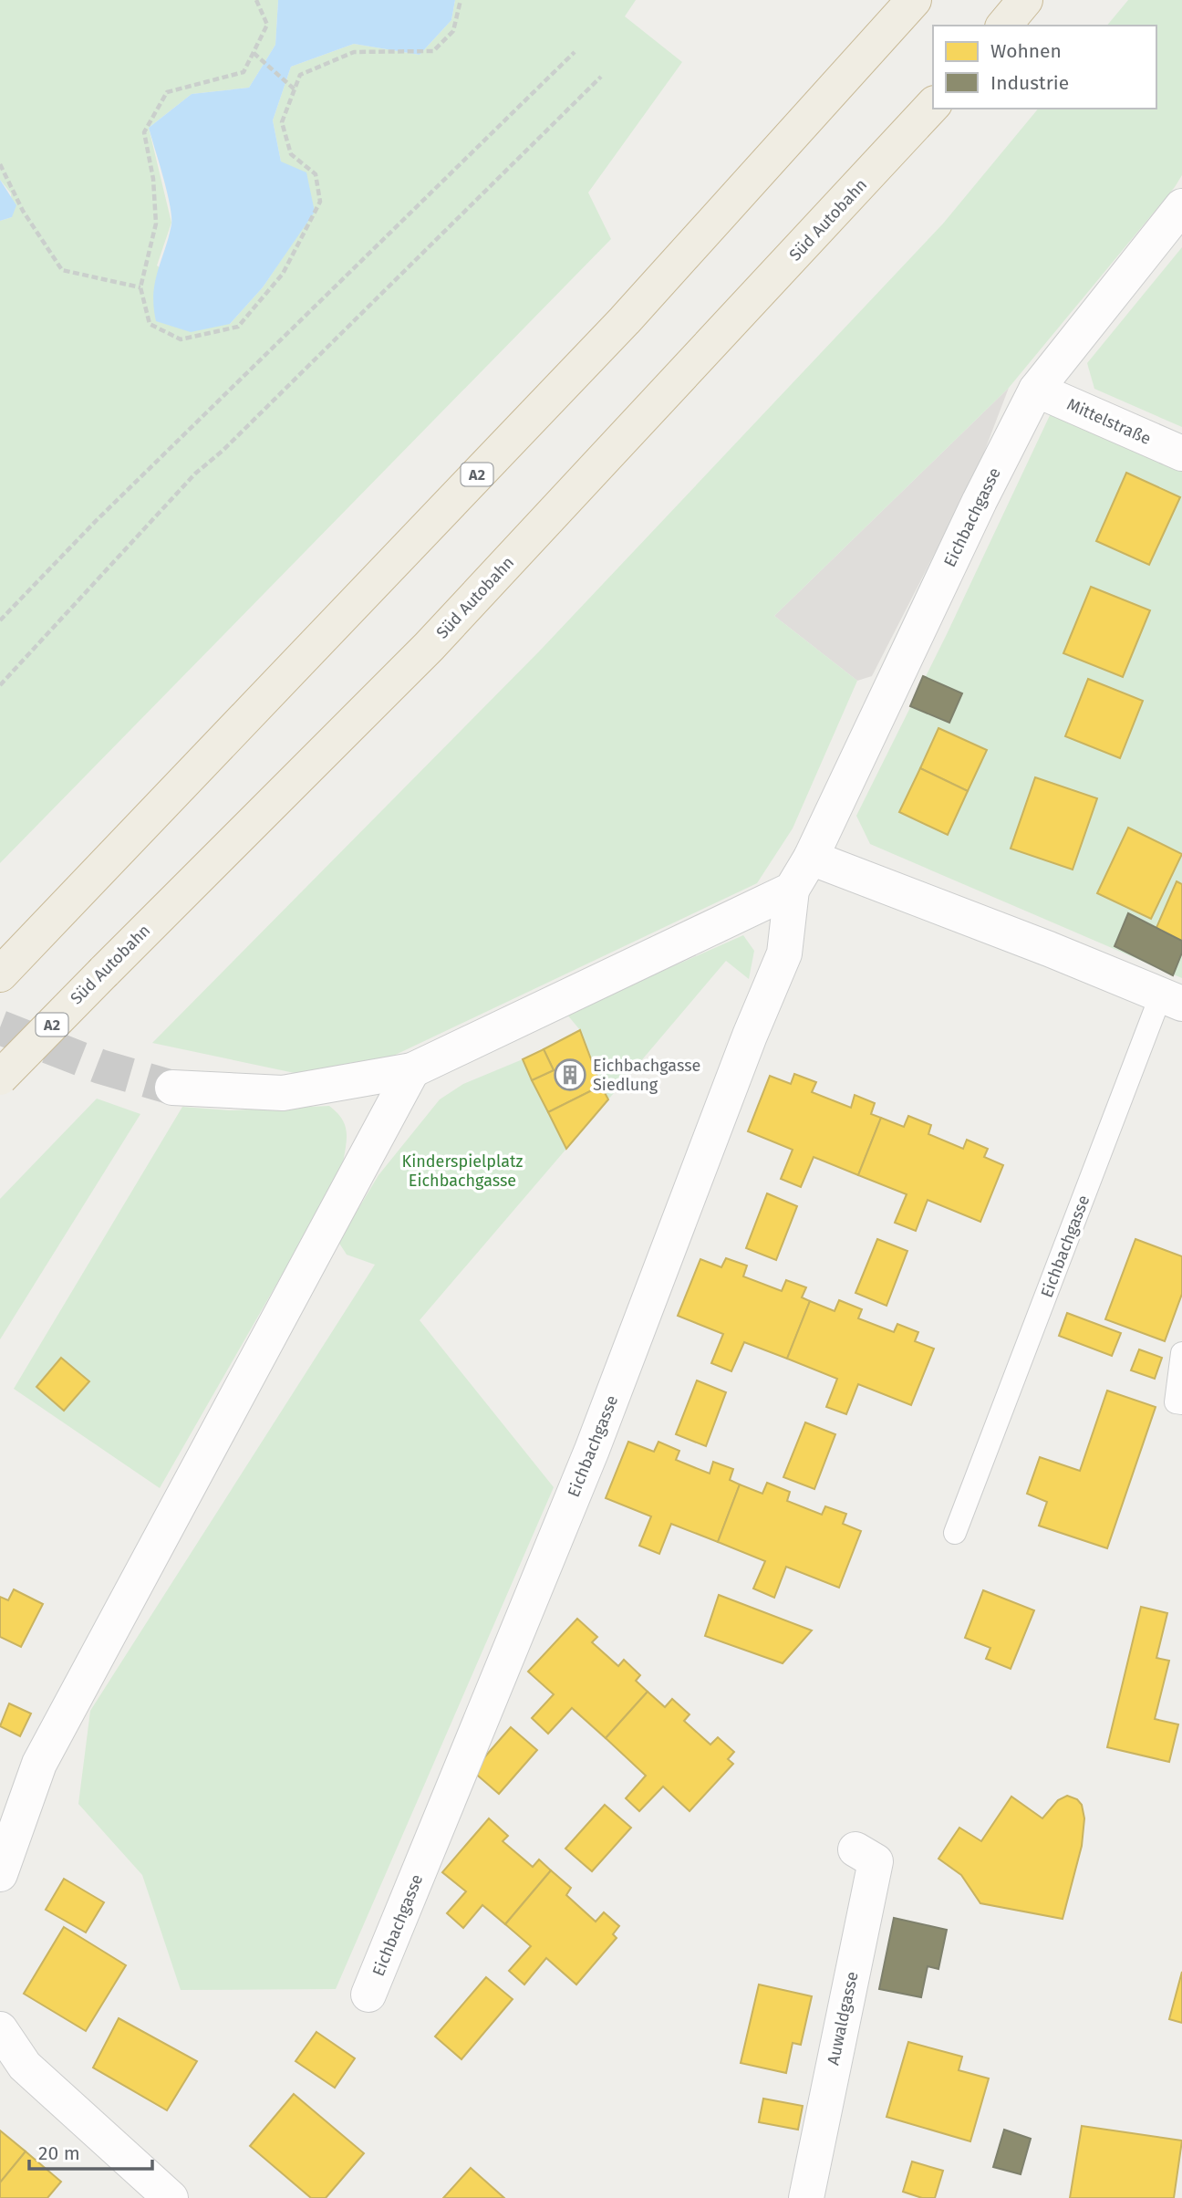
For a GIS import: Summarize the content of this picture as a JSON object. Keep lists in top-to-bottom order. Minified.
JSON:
{"streets":{"highway":["Süd Autobahn","A2"],"street":["Mittelstraße","Eichbachgasse","Auwaldgasse"]},"crossings":[["Mittelstraße","Eichbachgasse"]],"parks":["Kinderspielplatz Eichbachgasse"],"places":{"building":["Eichbachgasse Siedlung"]},"legend":["Wohnen","Industrie"],"scale_bar":"20 m"}
